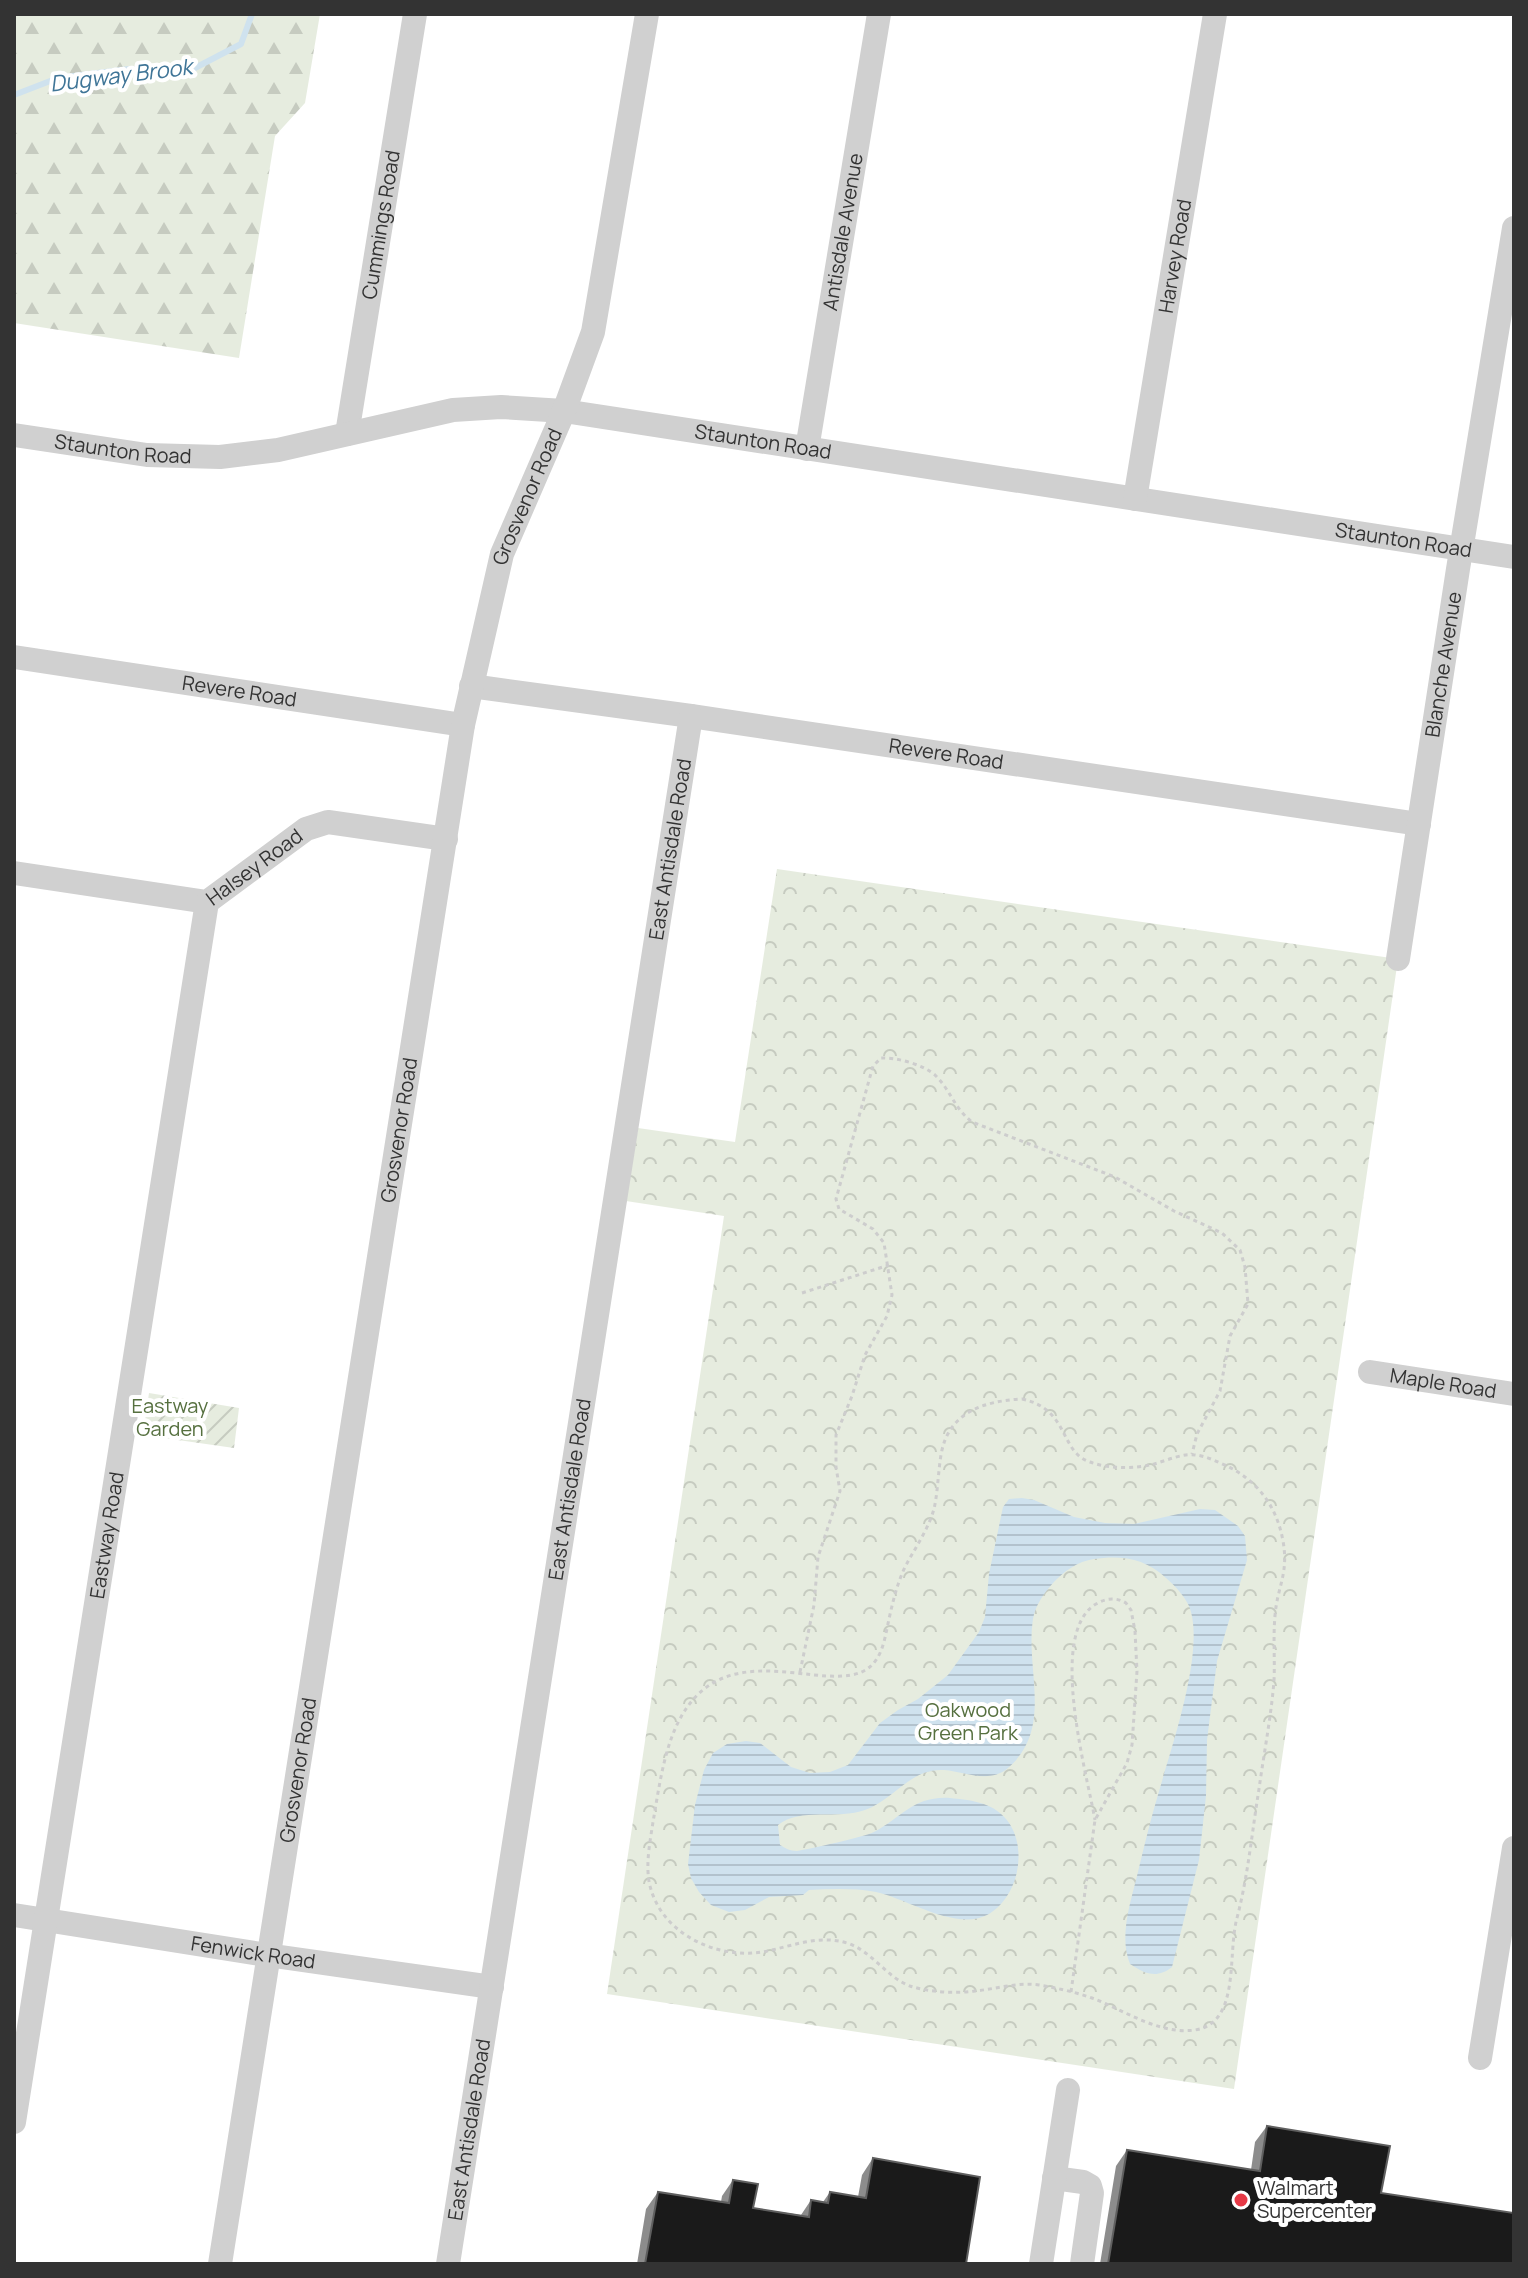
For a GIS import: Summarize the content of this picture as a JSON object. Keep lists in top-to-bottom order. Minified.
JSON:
{"streets":{"street":["Cummings Road","Antisdale Avenue","Harvey Road","Staunton Road","Grosvenor Road","Blanche Avenue","Revere Road","East Antisdale Road","Halsey Road","Maple Road","Eastway Road","Fenwick Road"]},"crossings":[["Cummings Road","Staunton Road"],["Antisdale Avenue","Staunton Road"],["Harvey Road","Staunton Road"],["Staunton Road","Grosvenor Road"],["Staunton Road","Blanche Avenue"],["Grosvenor Road","Revere Road"],["Grosvenor Road","Halsey Road"],["Grosvenor Road","Fenwick Road"],["Blanche Avenue","Revere Road"],["Revere Road","East Antisdale Road"],["East Antisdale Road","Fenwick Road"],["Halsey Road","Eastway Road"],["Eastway Road","Fenwick Road"]],"water":["Dugway Brook"],"parks":["Eastway Garden","Oakwood Green Park"],"places":["Walmart Supercenter"]}
